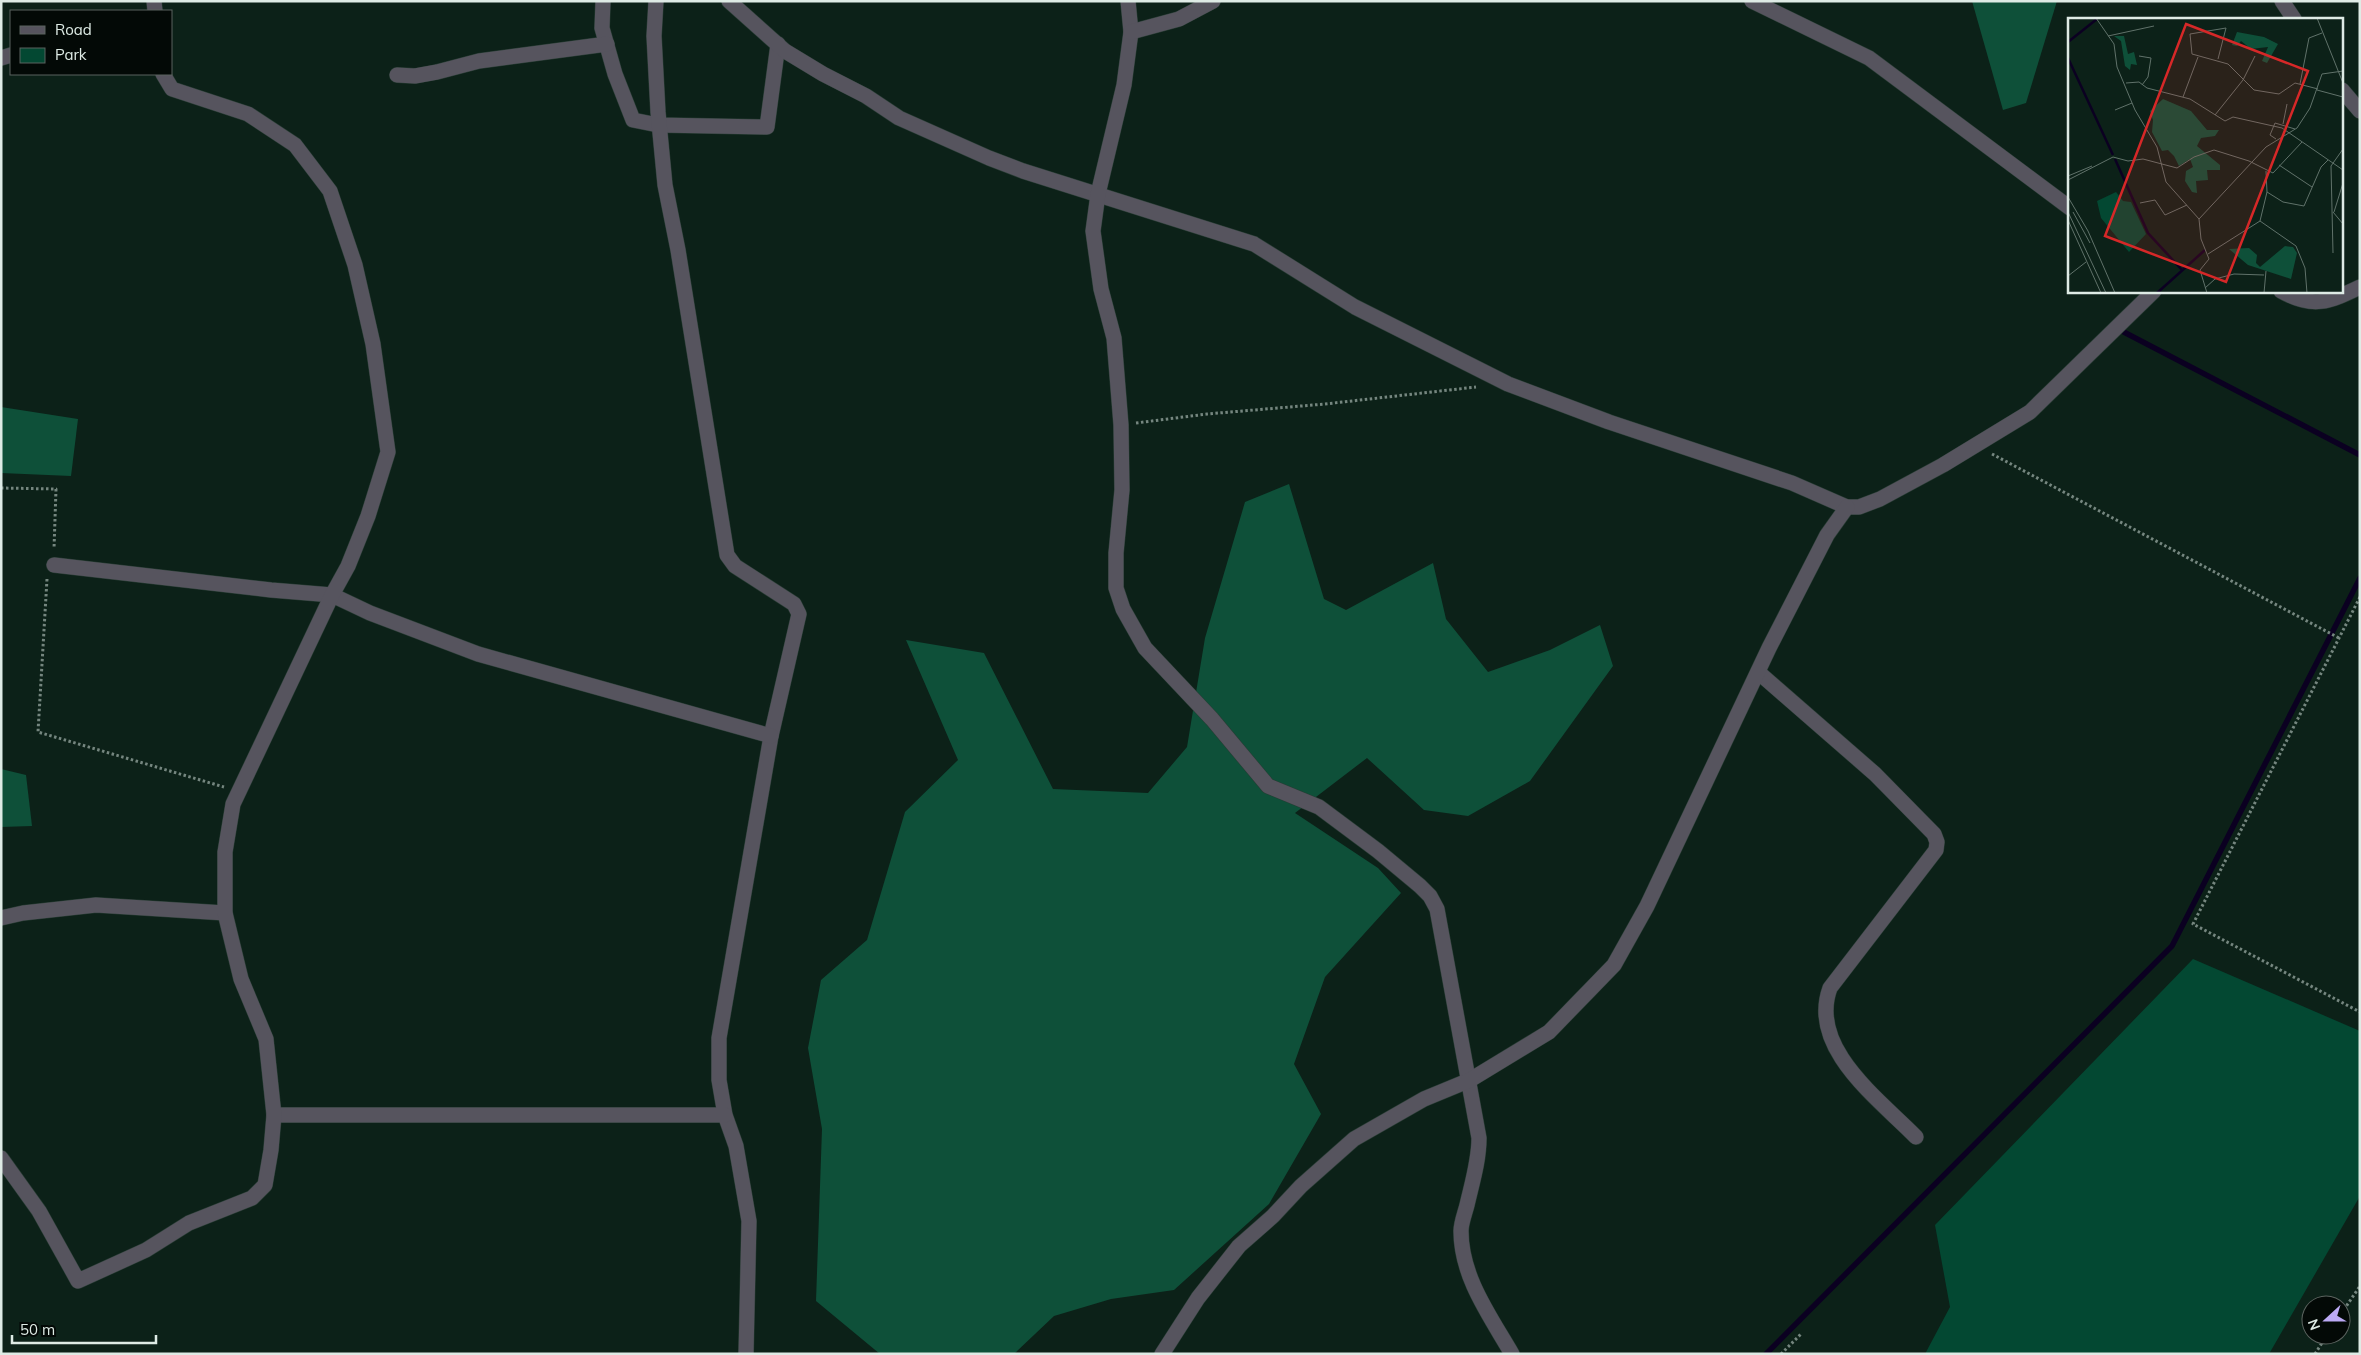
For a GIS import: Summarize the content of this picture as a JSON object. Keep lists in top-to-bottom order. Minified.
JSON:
{"legend":["Road","Park"],"scale_bar":"50 m","north":"left"}
